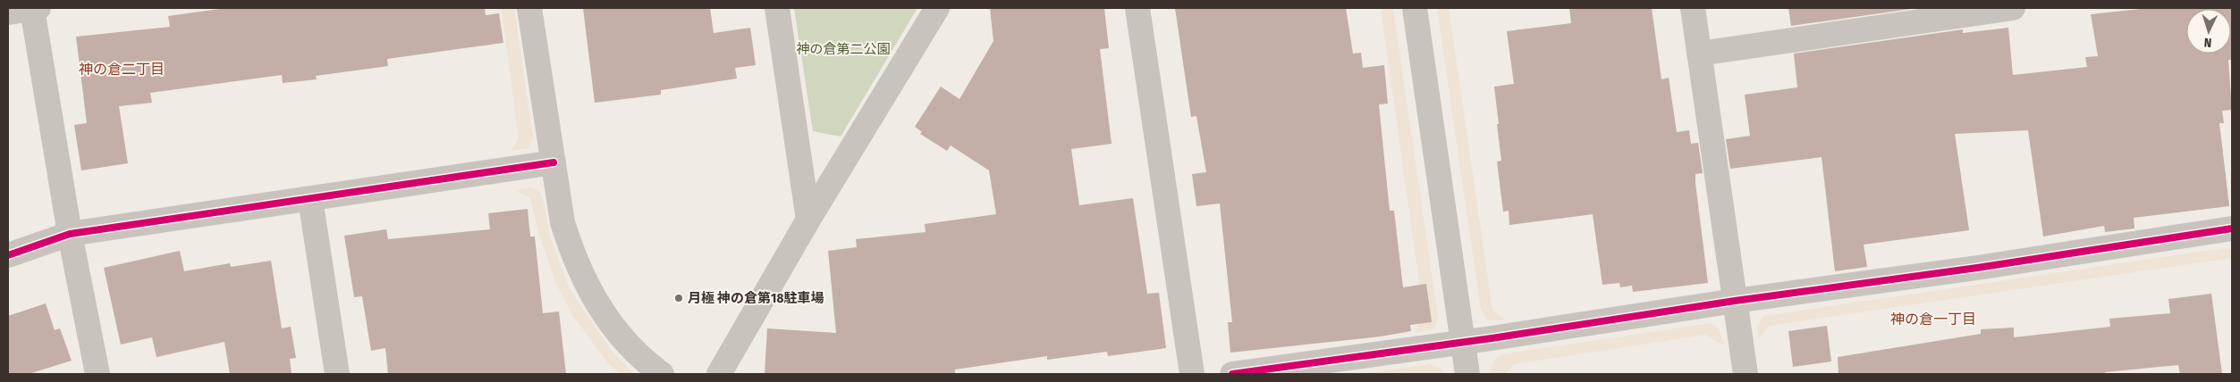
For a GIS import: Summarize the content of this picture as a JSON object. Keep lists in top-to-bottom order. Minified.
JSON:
{"districts":["神の倉二丁目","神の倉一丁目"],"parks":["神の倉第二公園"],"places":["月極 神の倉第18駐車場"],"north":"bottom"}
